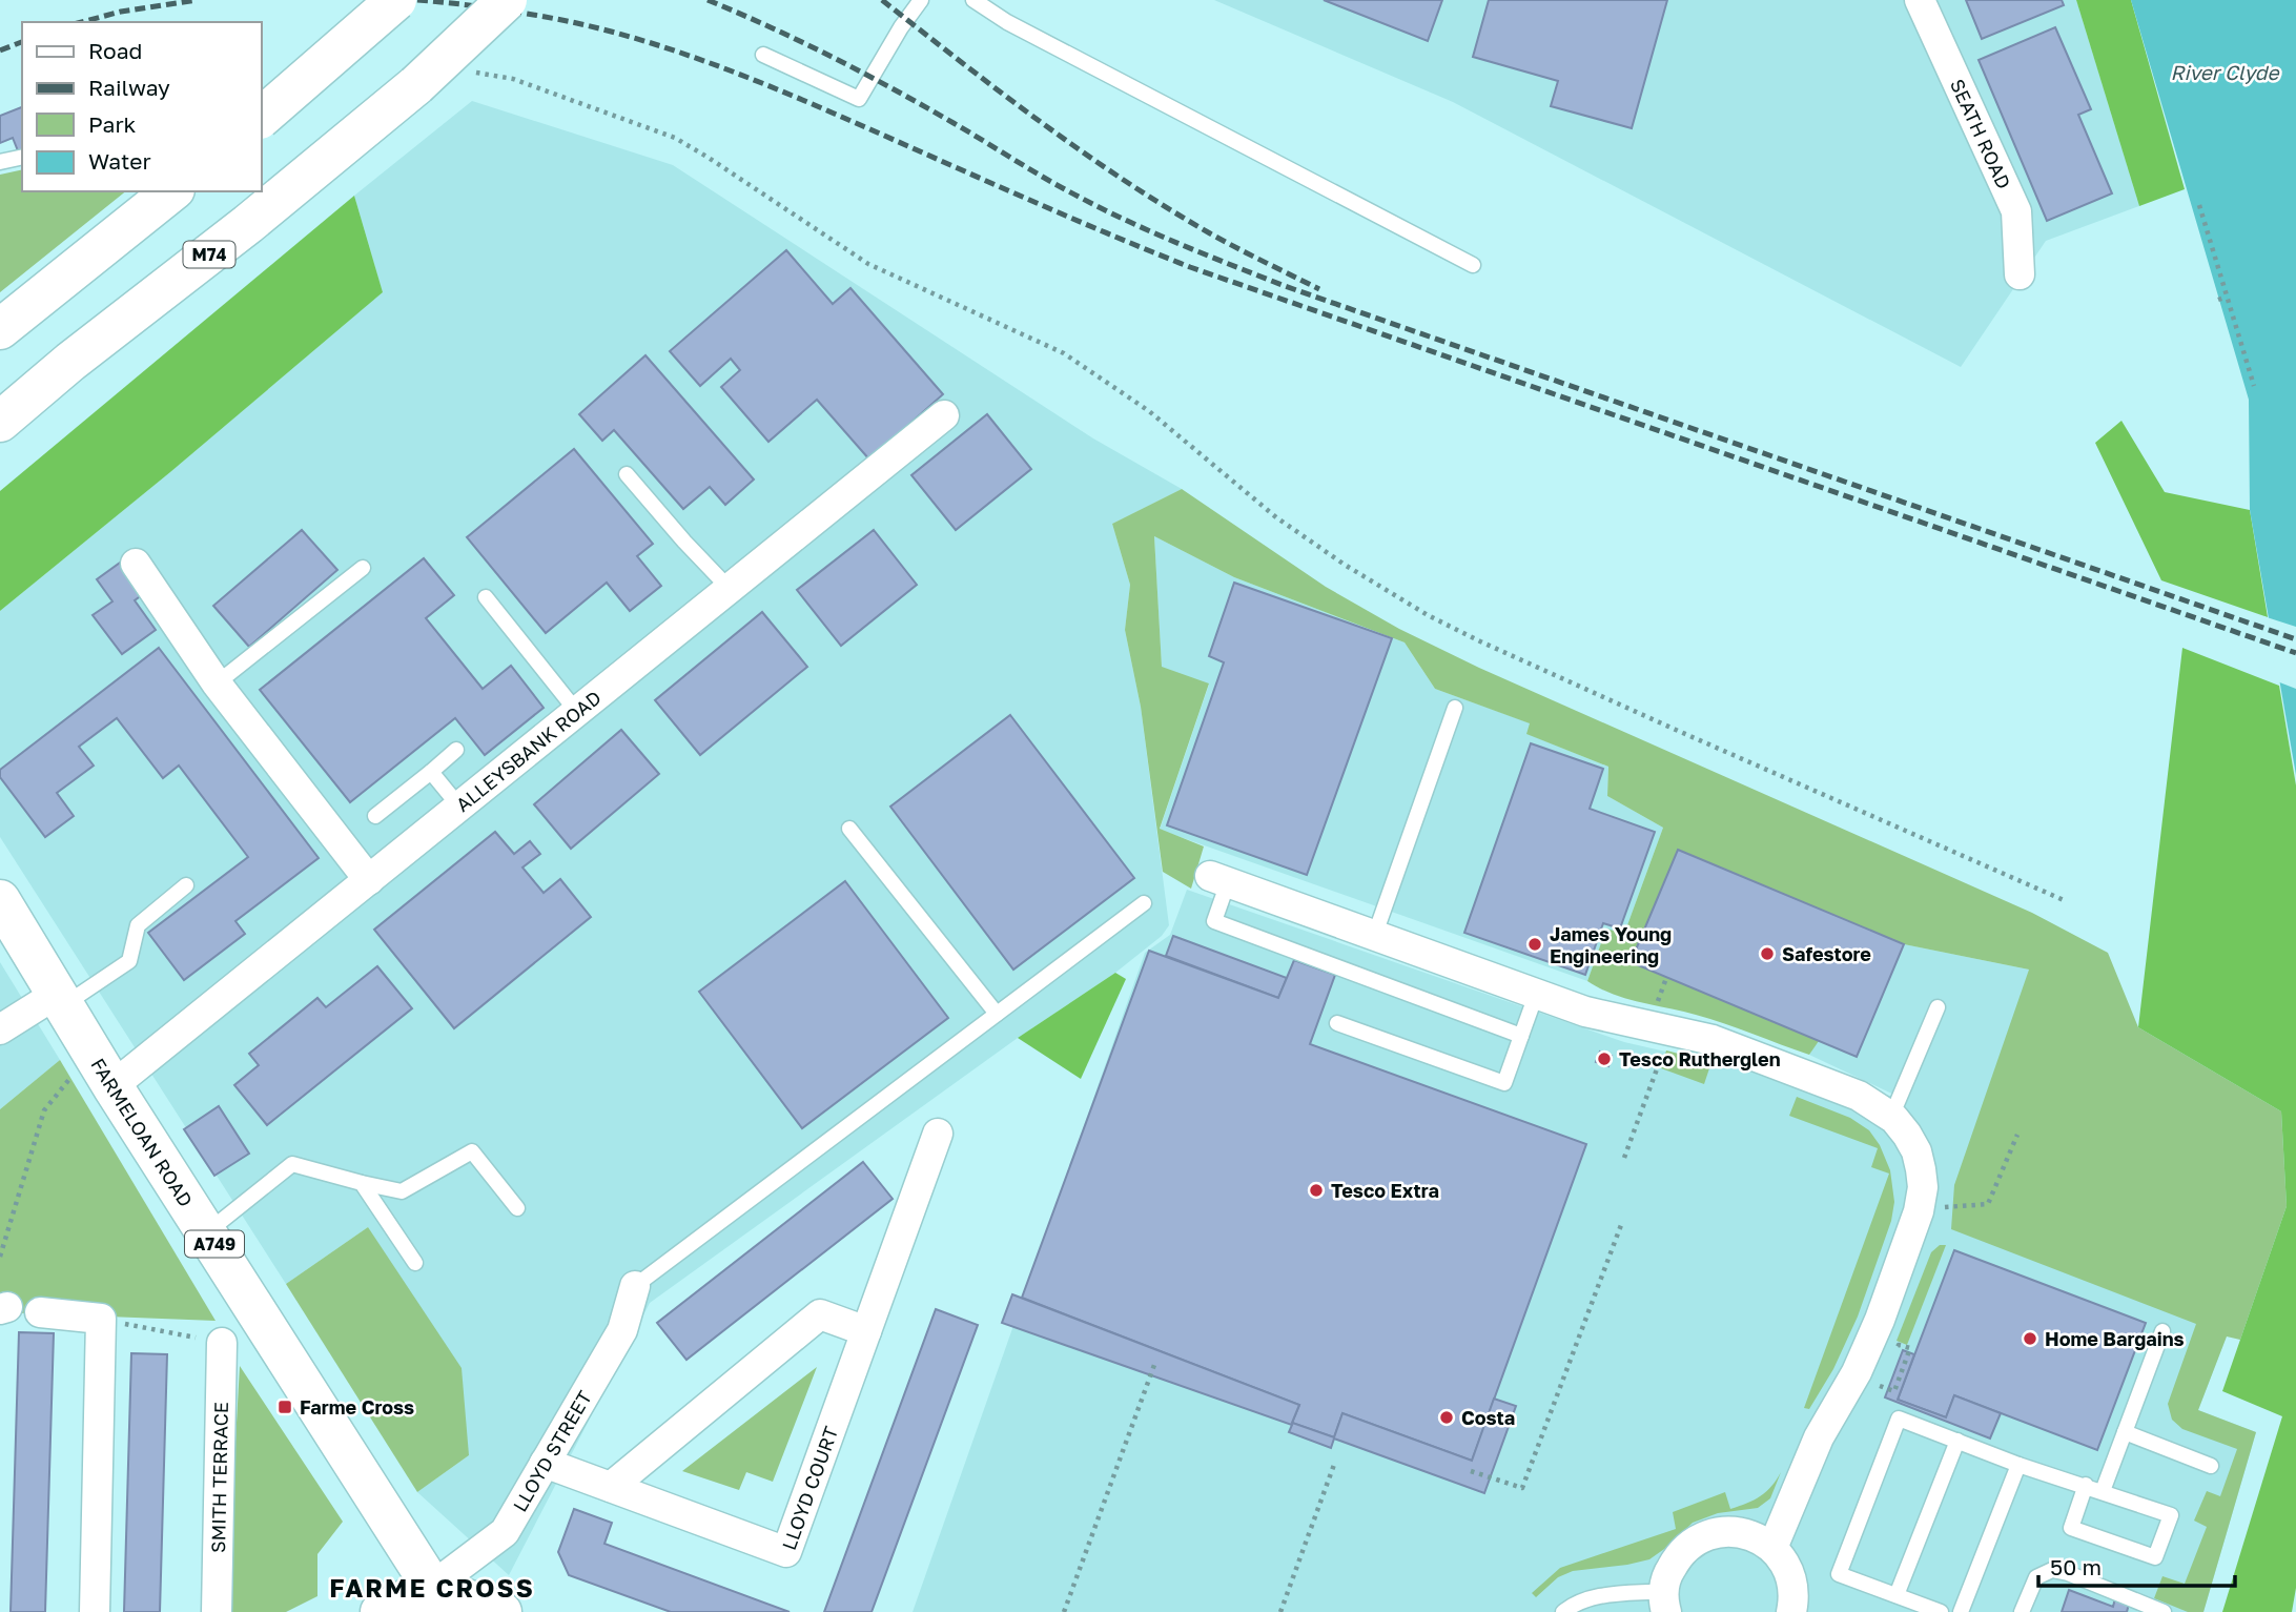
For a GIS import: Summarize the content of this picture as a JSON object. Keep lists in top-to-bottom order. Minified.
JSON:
{"streets":{"main road":["M74","FARMELOAN ROAD","A749"],"street":["SEATH ROAD","ALLEYSBANK ROAD","LLOYD STREET","SMITH TERRACE","LLOYD COURT"]},"crossings":[["ALLEYSBANK ROAD","FARMELOAN ROAD"],["FARMELOAN ROAD","LLOYD STREET"],["LLOYD STREET","LLOYD COURT"]],"districts":["FARME CROSS"],"water":["River Clyde"],"places":{"other":["James Young Engineering","Safestore","Tesco Rutherglen","Tesco Extra","Home Bargains","Costa"],"transit":["Farme Cross"]},"legend":["Road","Railway","Park","Water"],"scale_bar":"50 m"}
